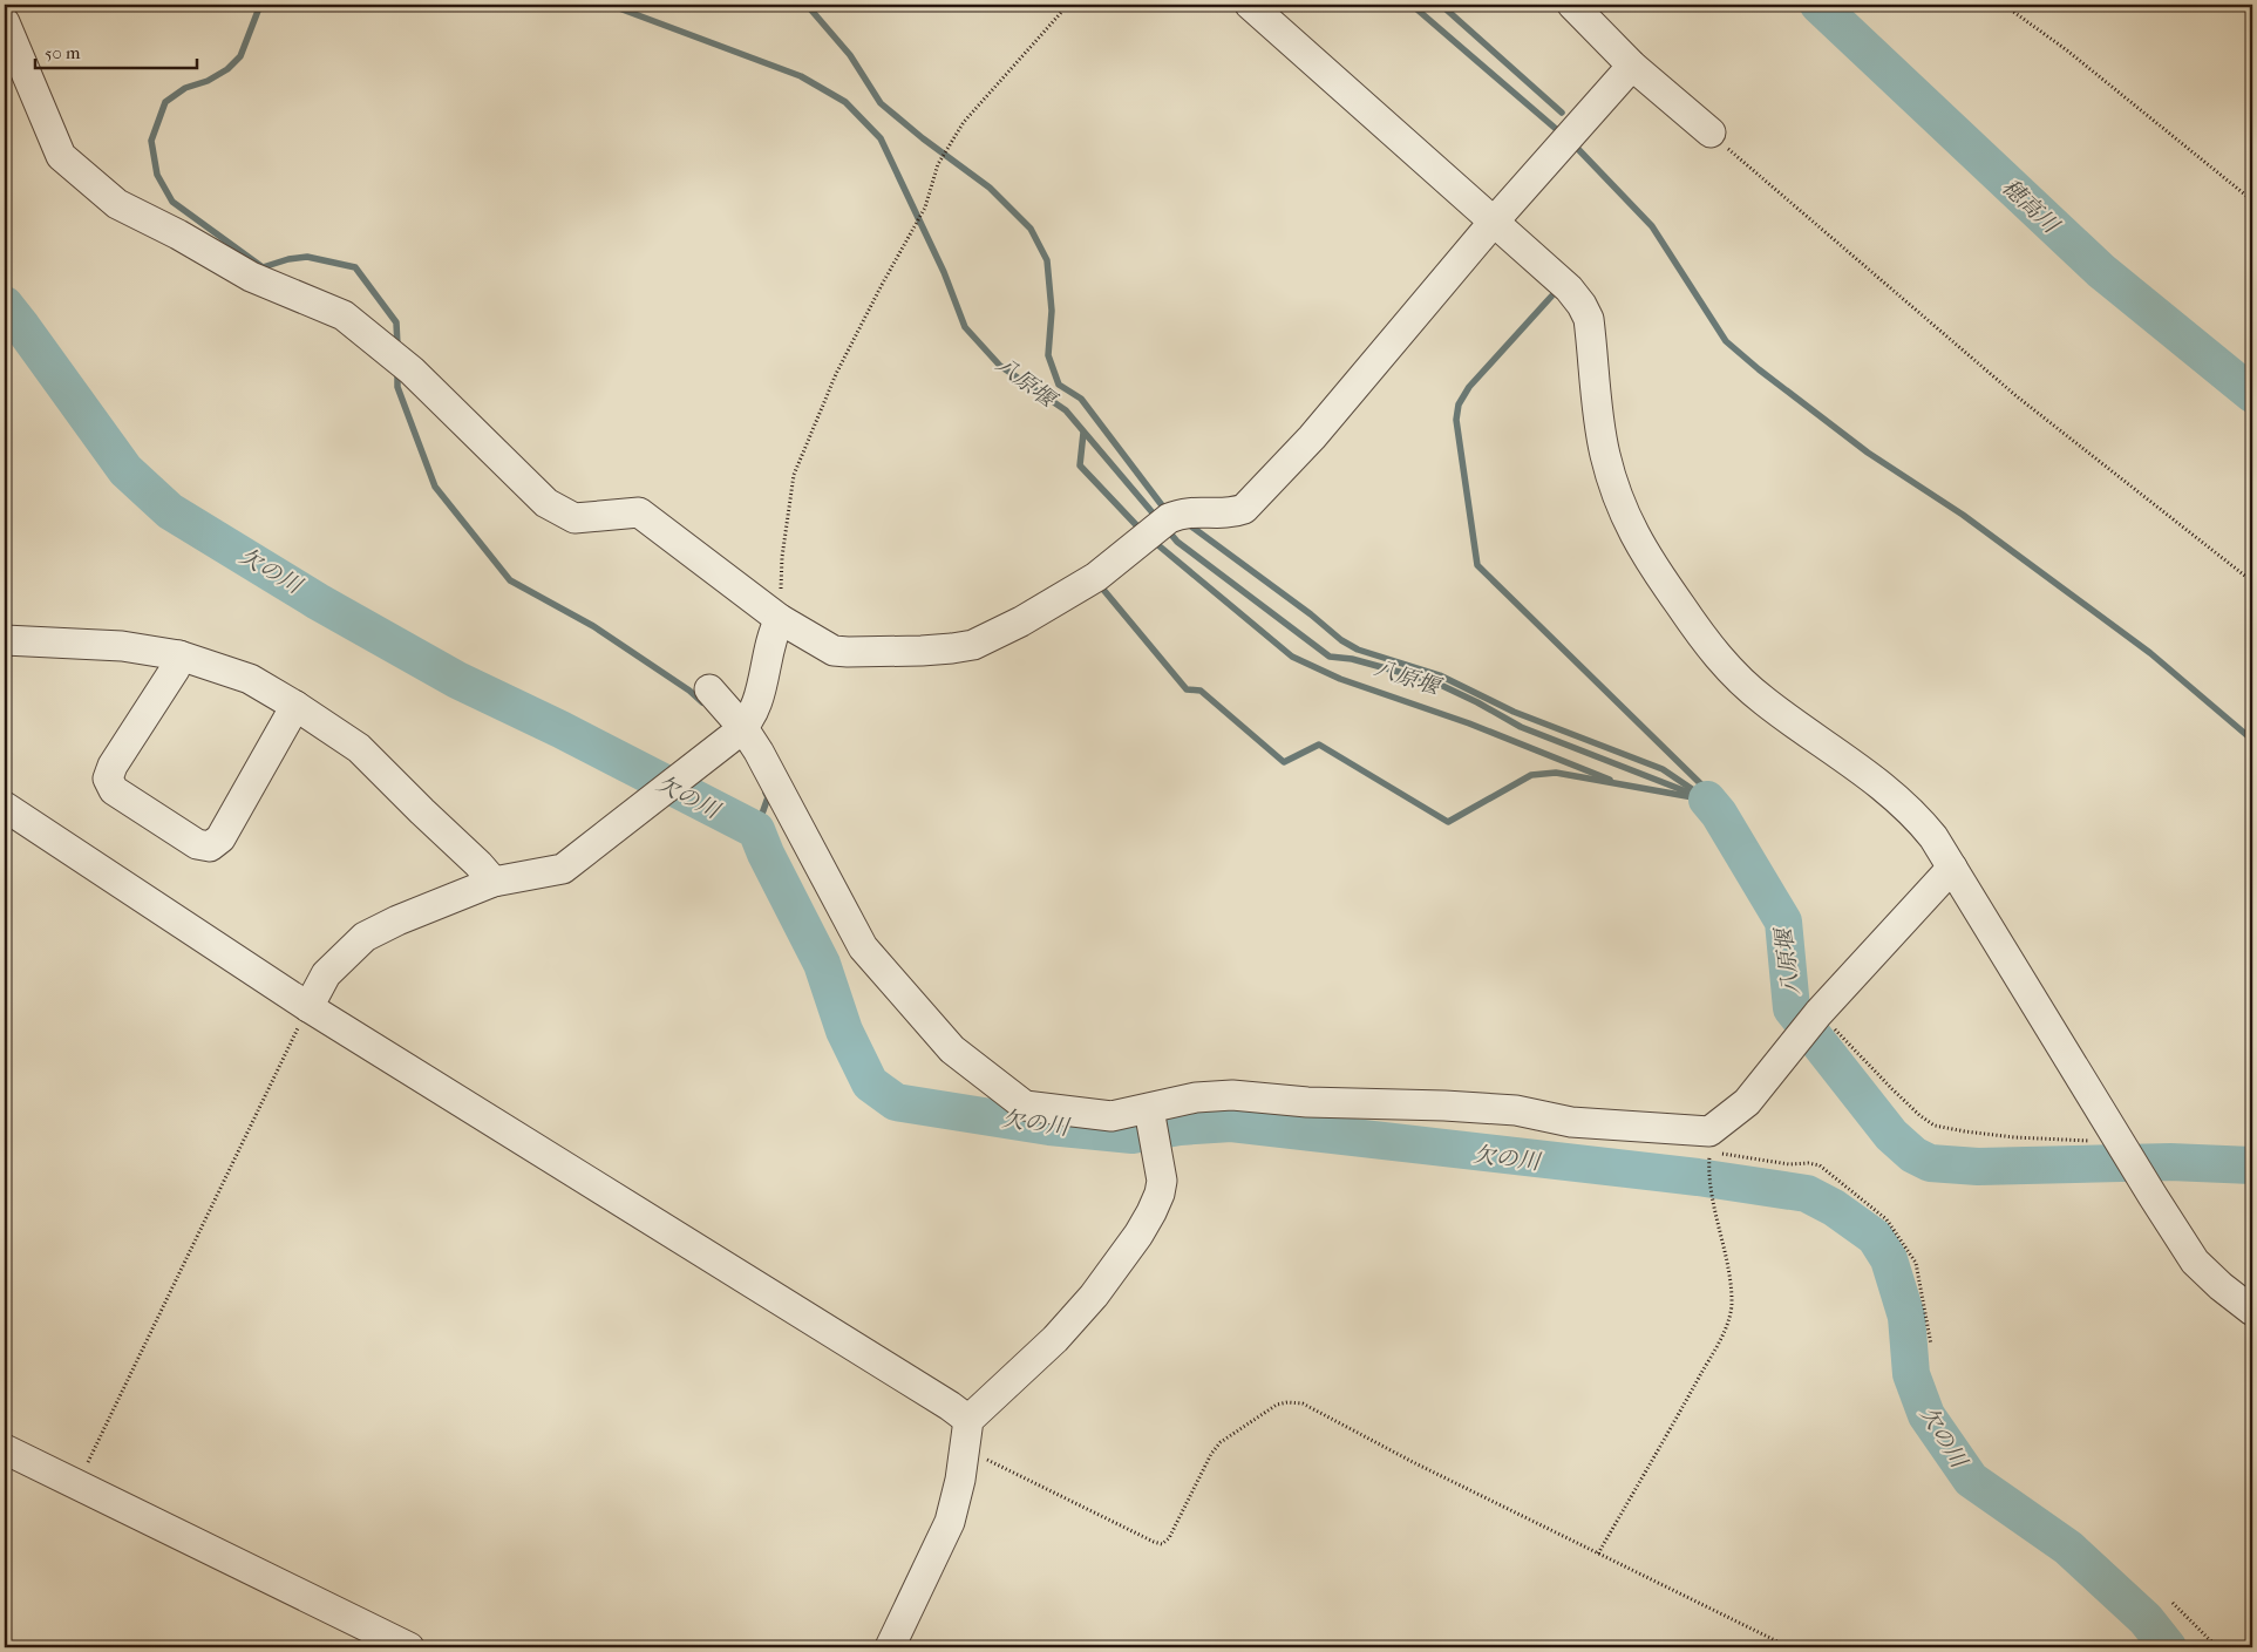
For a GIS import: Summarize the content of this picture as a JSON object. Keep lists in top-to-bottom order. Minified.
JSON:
{"water":["穂高川","八原堰","欠の川"],"scale_bar":"50 m"}
